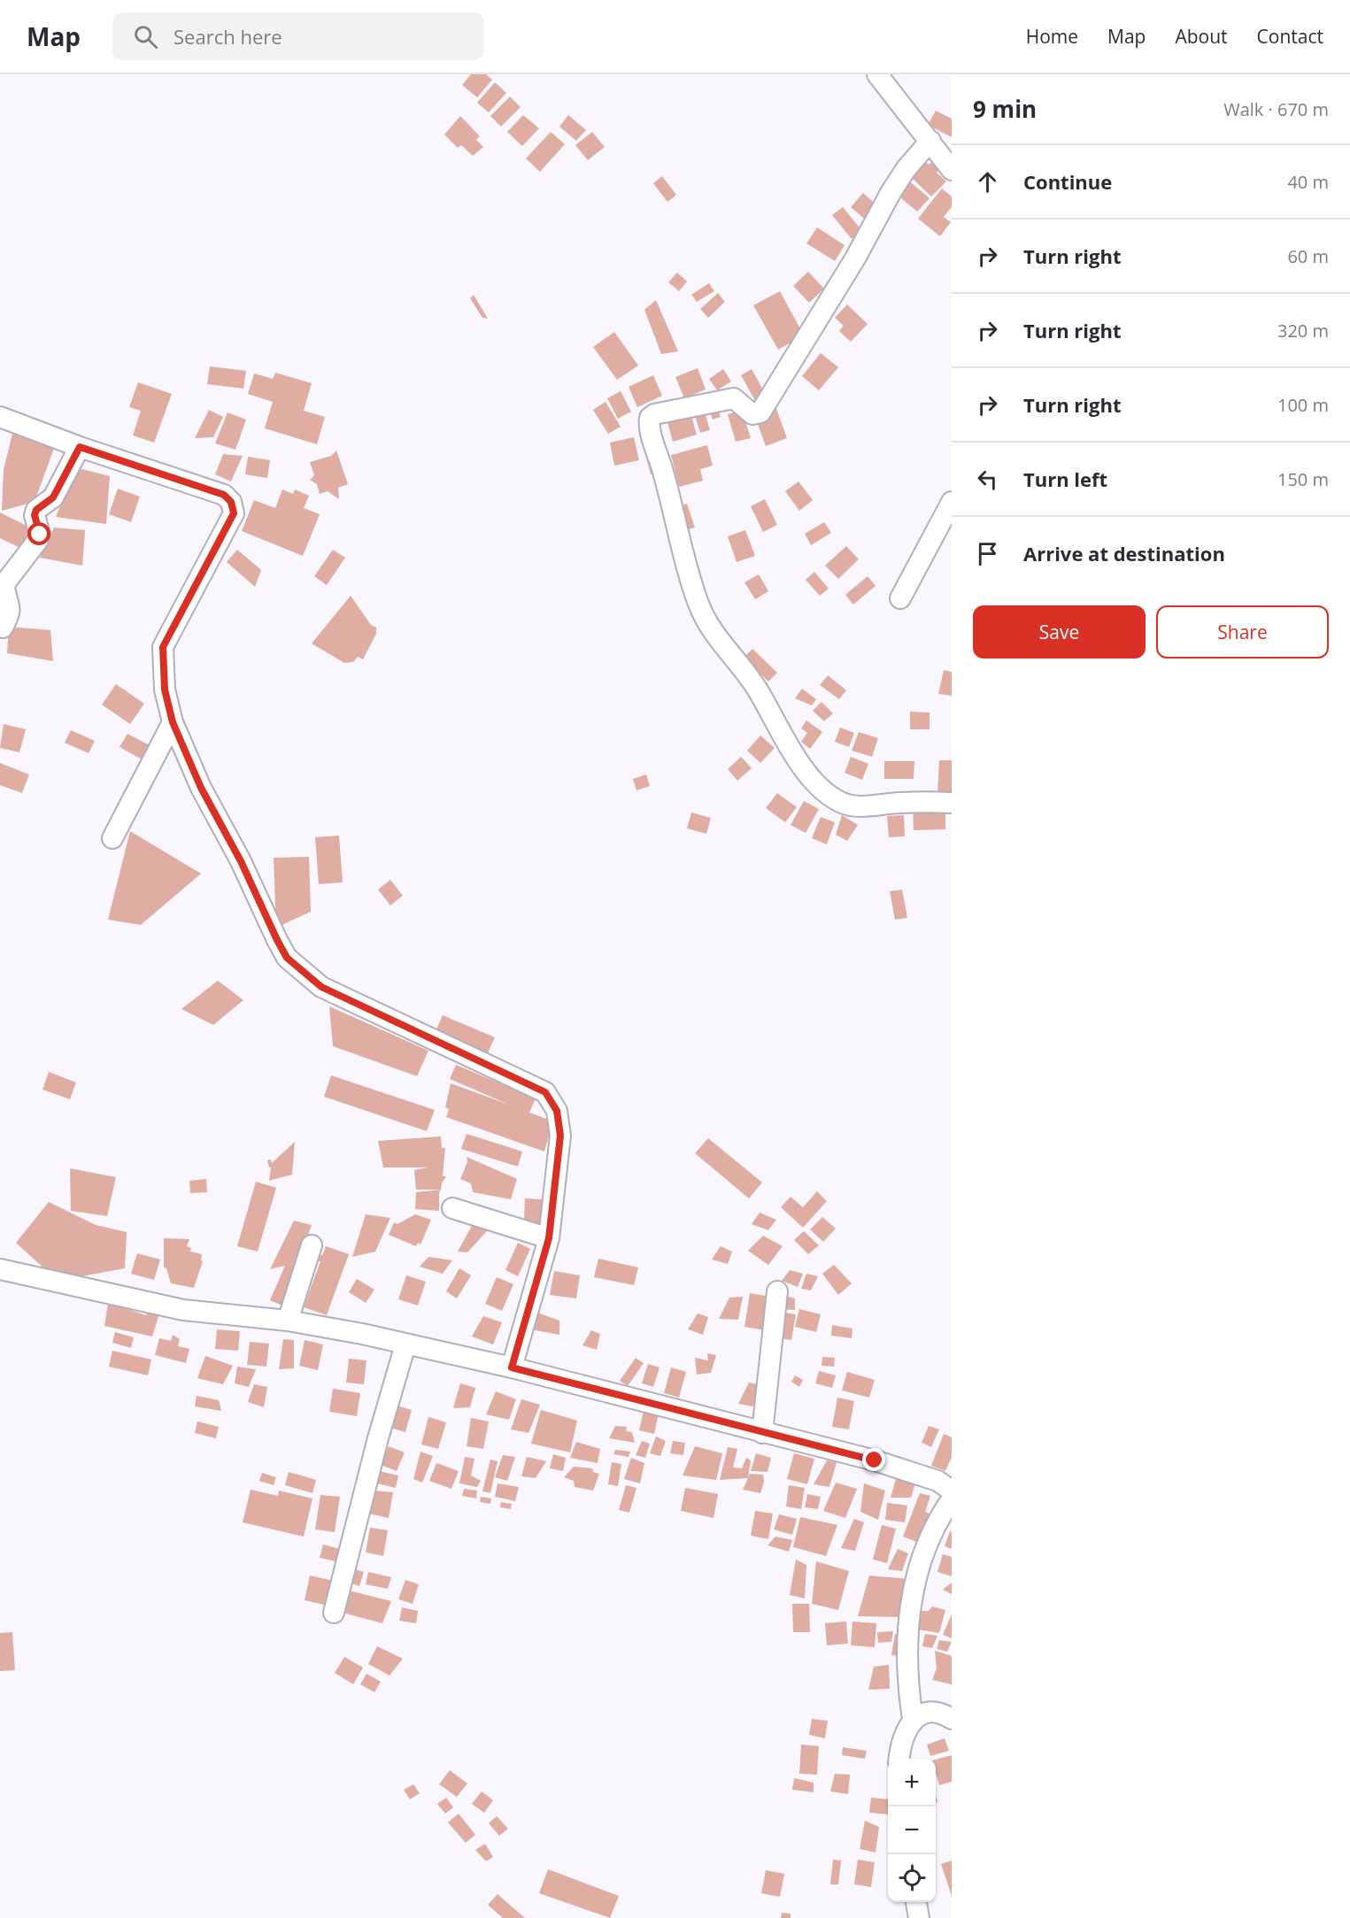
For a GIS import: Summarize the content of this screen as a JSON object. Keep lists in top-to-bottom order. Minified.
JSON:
{"page":{"header":"Map","search":"Search here","nav":["Home","Map","About","Contact"],"heading":["9 min","Walk · 670 m"],"list":[["Continue","40 m"],["Turn right","60 m"],["Turn right","320 m"],["Turn right","100 m"],["Turn left","150 m"],"Arrive at destination"],"buttons":["Save","Share"],"map_buttons":["+","−"]}}
